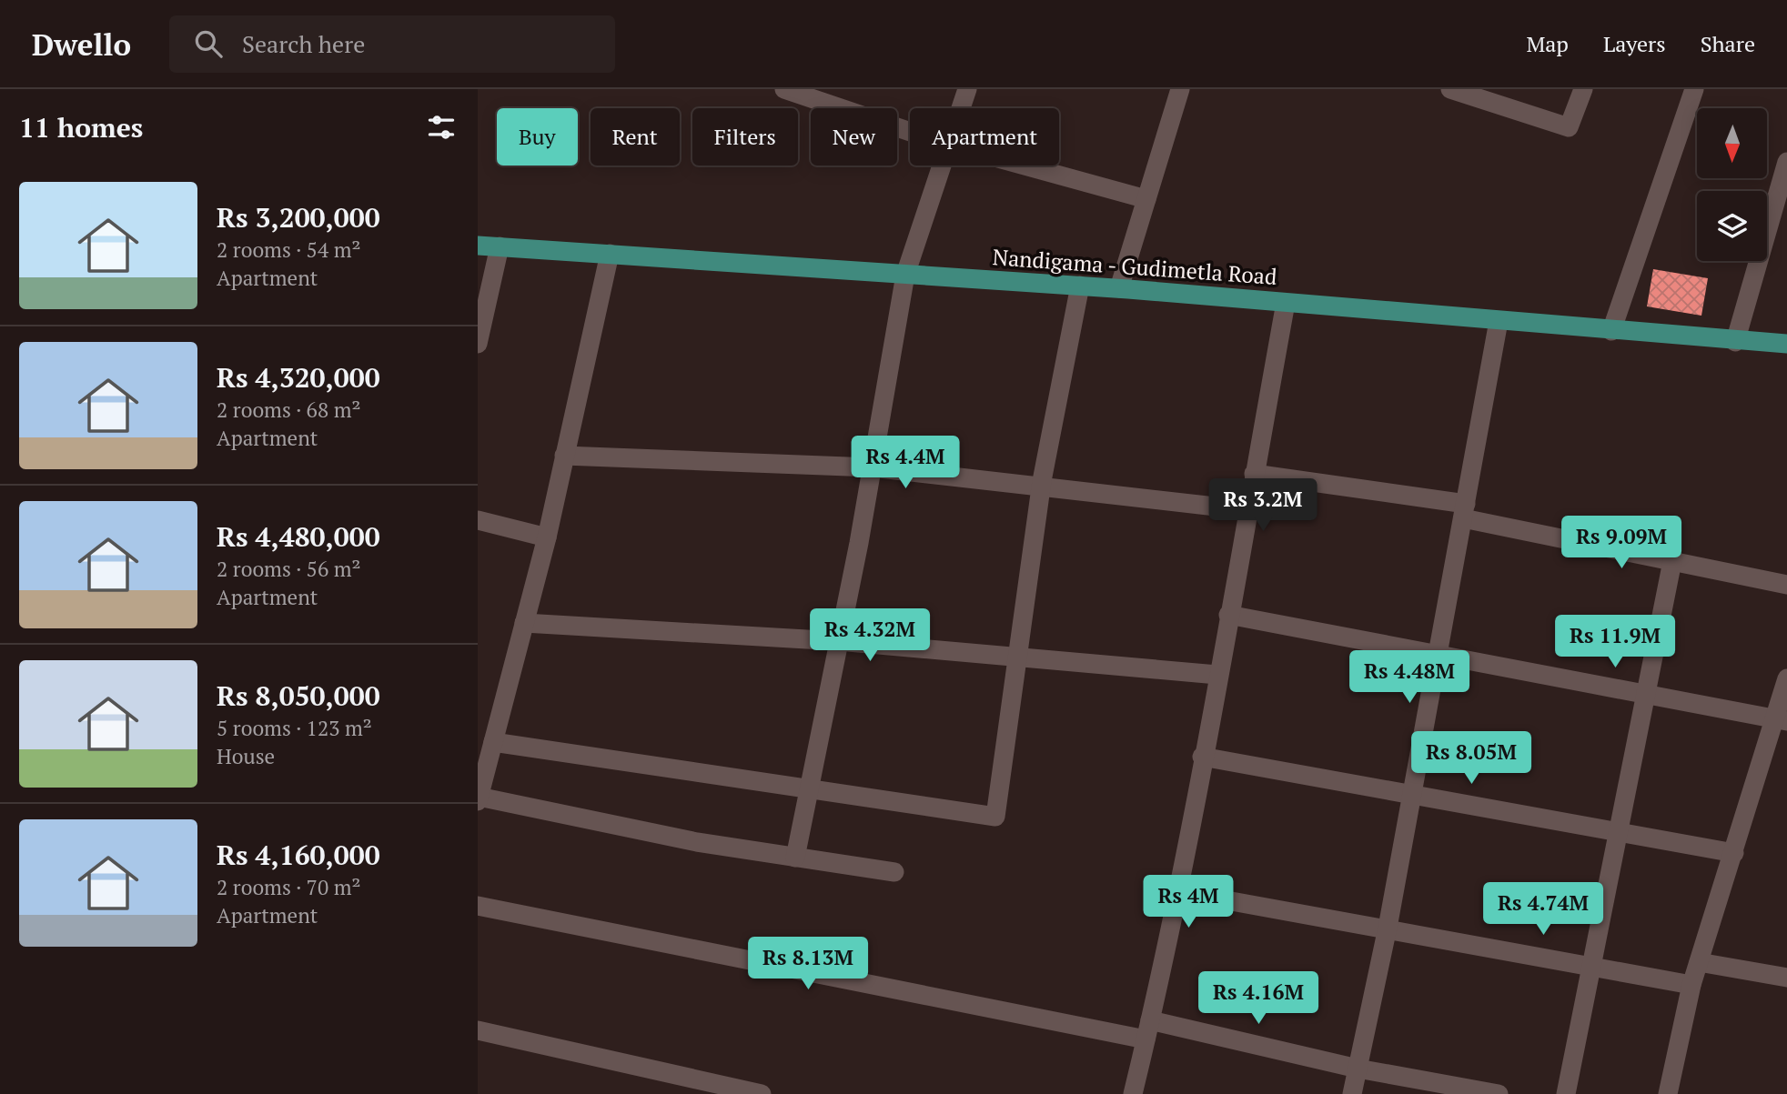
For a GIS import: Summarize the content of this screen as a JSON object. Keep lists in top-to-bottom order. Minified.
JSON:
{"streets":{"main road":["Nandigama - Gudimetla Road"]},"north":"bottom","page":{"header":"Dwello","search":"Search here","nav":["Map","Layers","Share"],"heading":"11 homes","chip":["Buy","Rent","Filters","New","Apartment"],"list":[{"name":"Rs 3,200,000","note":"2 rooms · 54 m² · Apartment"},{"name":"Rs 4,320,000","note":"2 rooms · 68 m² · Apartment"},{"name":"Rs 4,480,000","note":"2 rooms · 56 m² · Apartment"},{"name":"Rs 8,050,000","note":"5 rooms · 123 m² · House"},{"name":"Rs 4,160,000","note":"2 rooms · 70 m² · Apartment"}],"price":["Rs 4.4M","Rs 3.2M","Rs 9.09M","Rs 4.32M","Rs 11.9M","Rs 4.48M","Rs 8.05M","Rs 4M","Rs 4.74M","Rs 8.13M","Rs 4.16M"]}}
